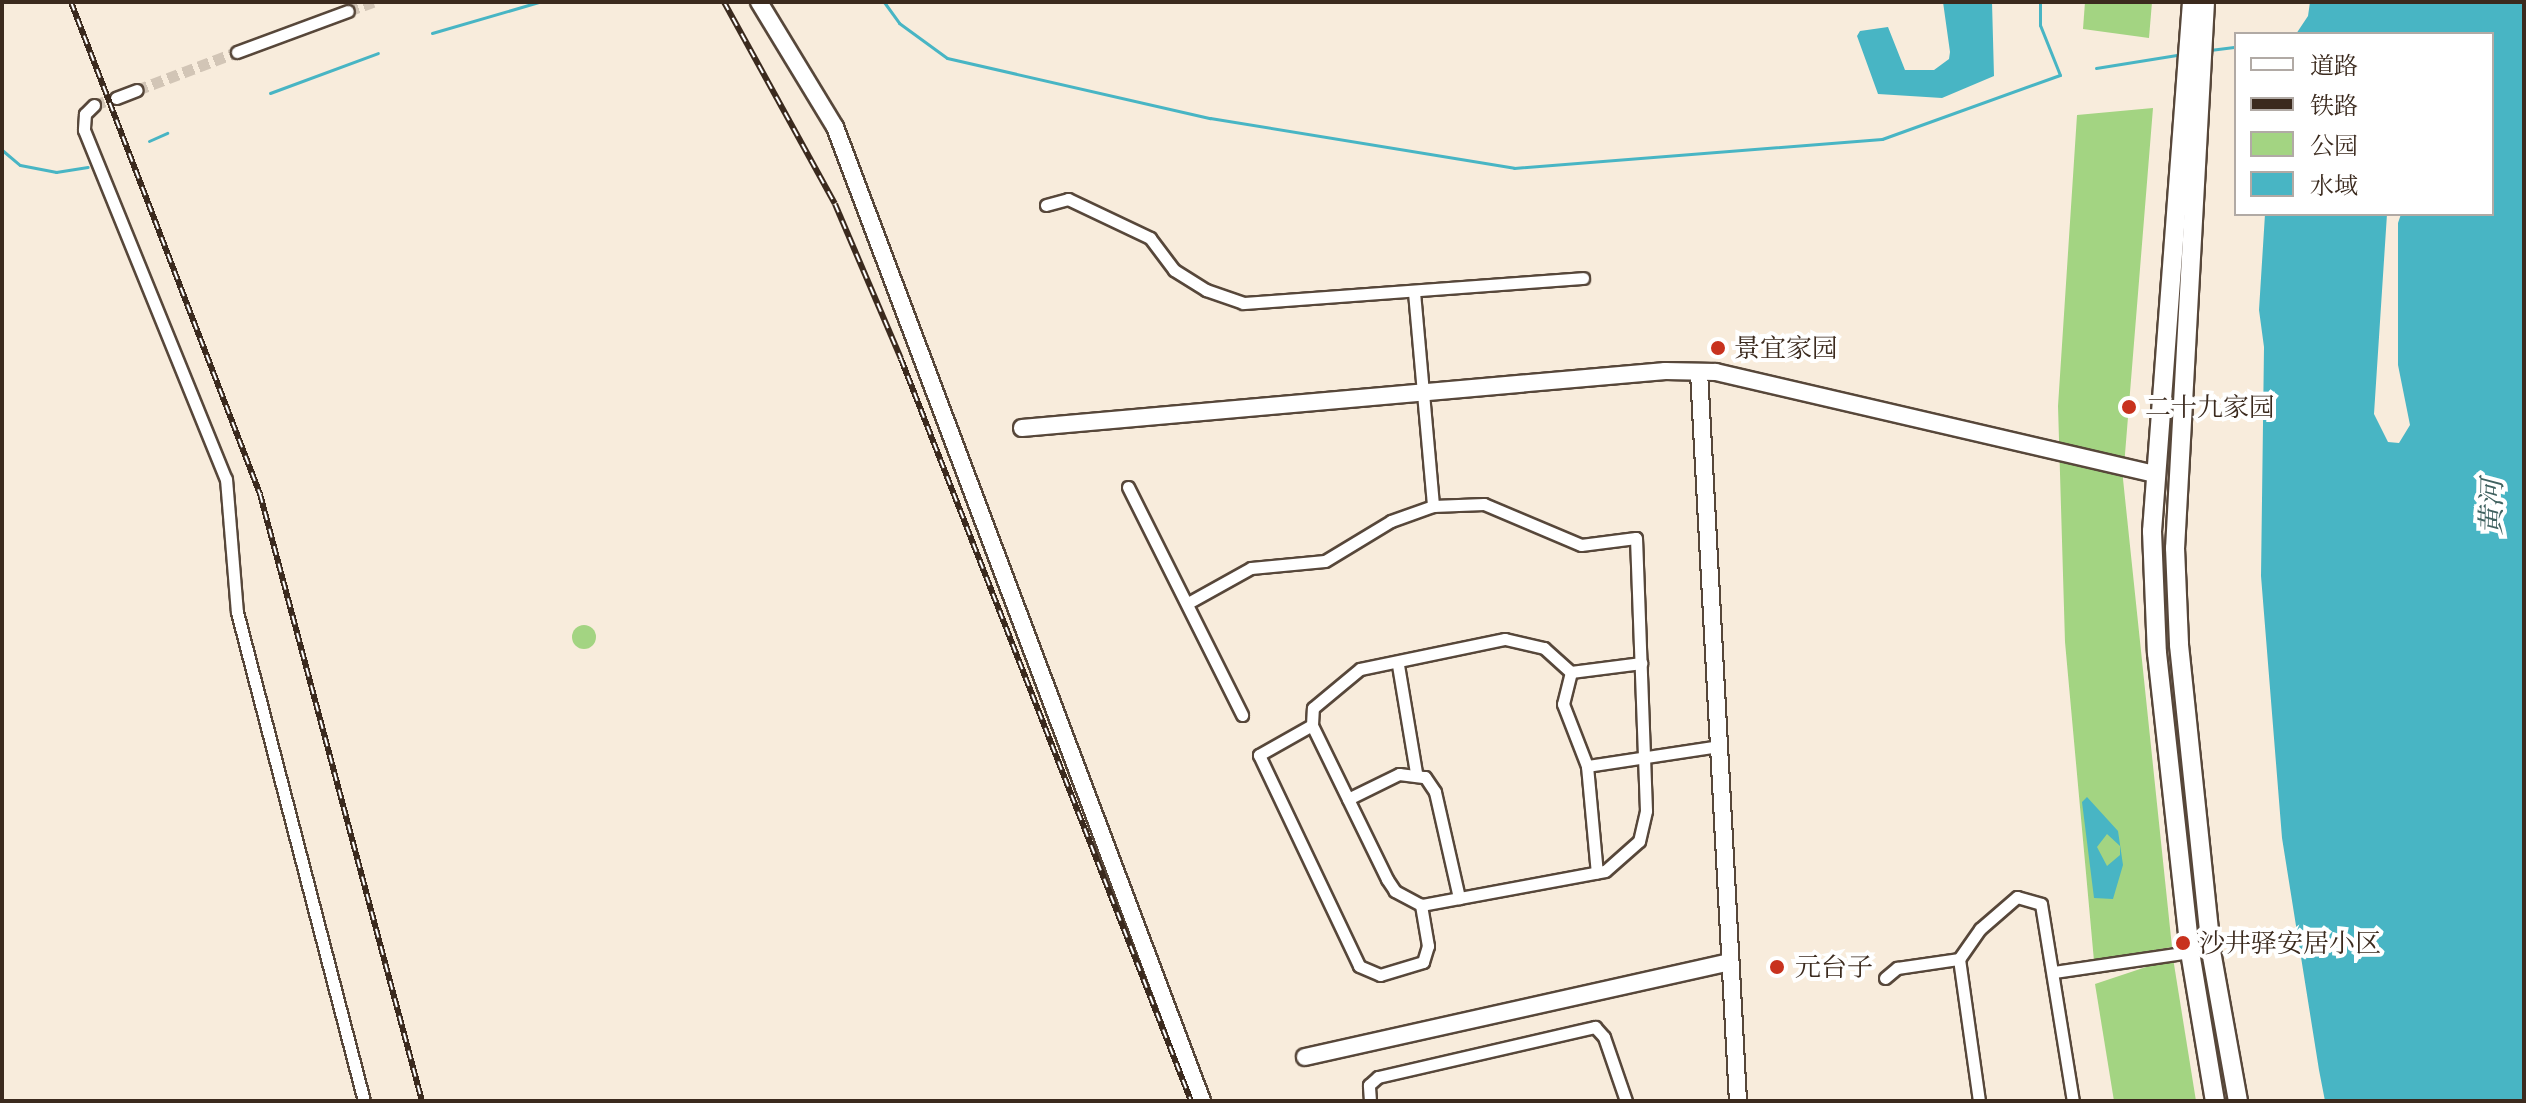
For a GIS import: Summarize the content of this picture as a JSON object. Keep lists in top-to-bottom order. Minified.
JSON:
{"water":["黄河"],"places":["景宜家园","二十九家园","沙井驿安居小区","元台子"],"legend":["道路","铁路","公园","水域"]}
